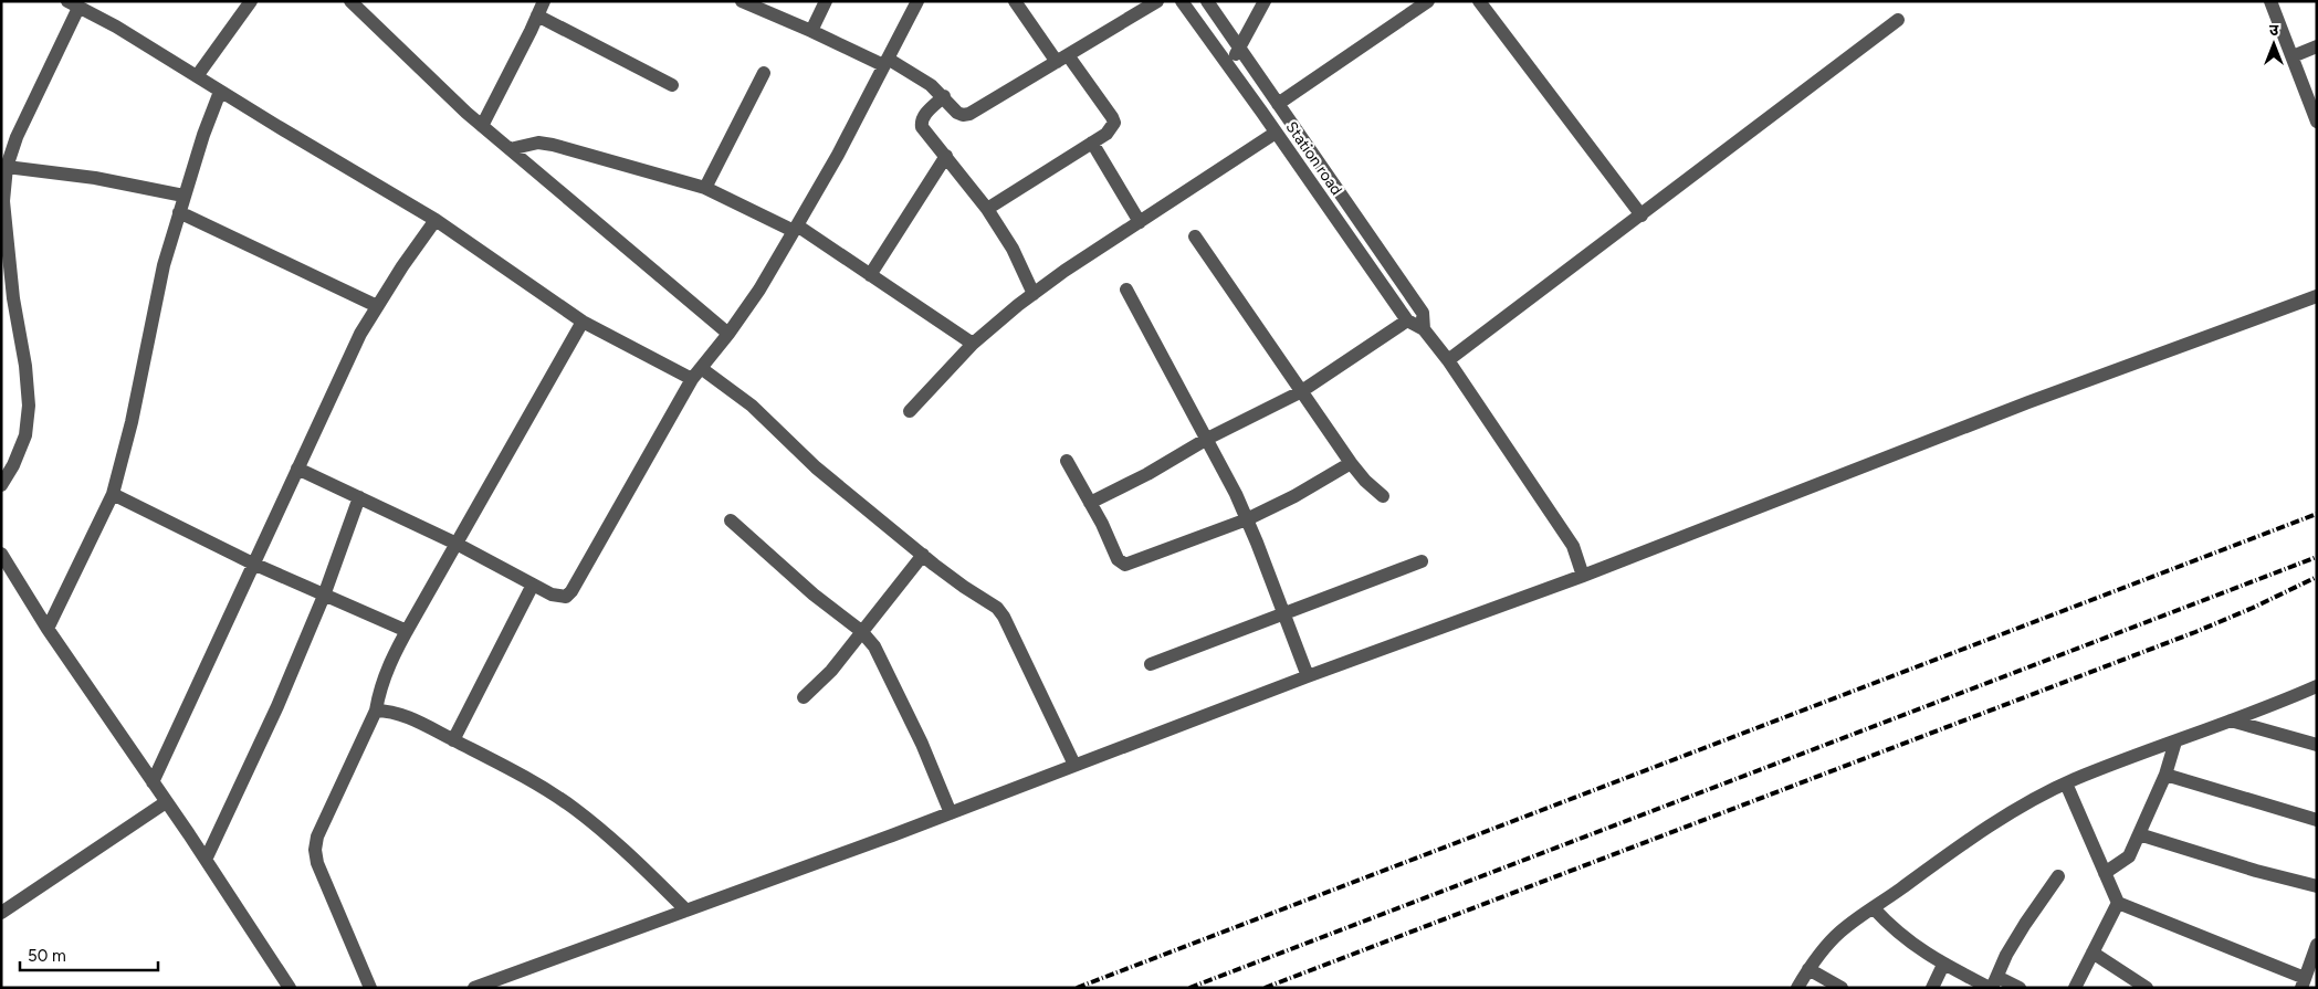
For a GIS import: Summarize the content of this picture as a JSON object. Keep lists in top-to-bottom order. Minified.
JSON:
{"streets":{"street":["Station road"]},"scale_bar":"50 m","north":"top"}
